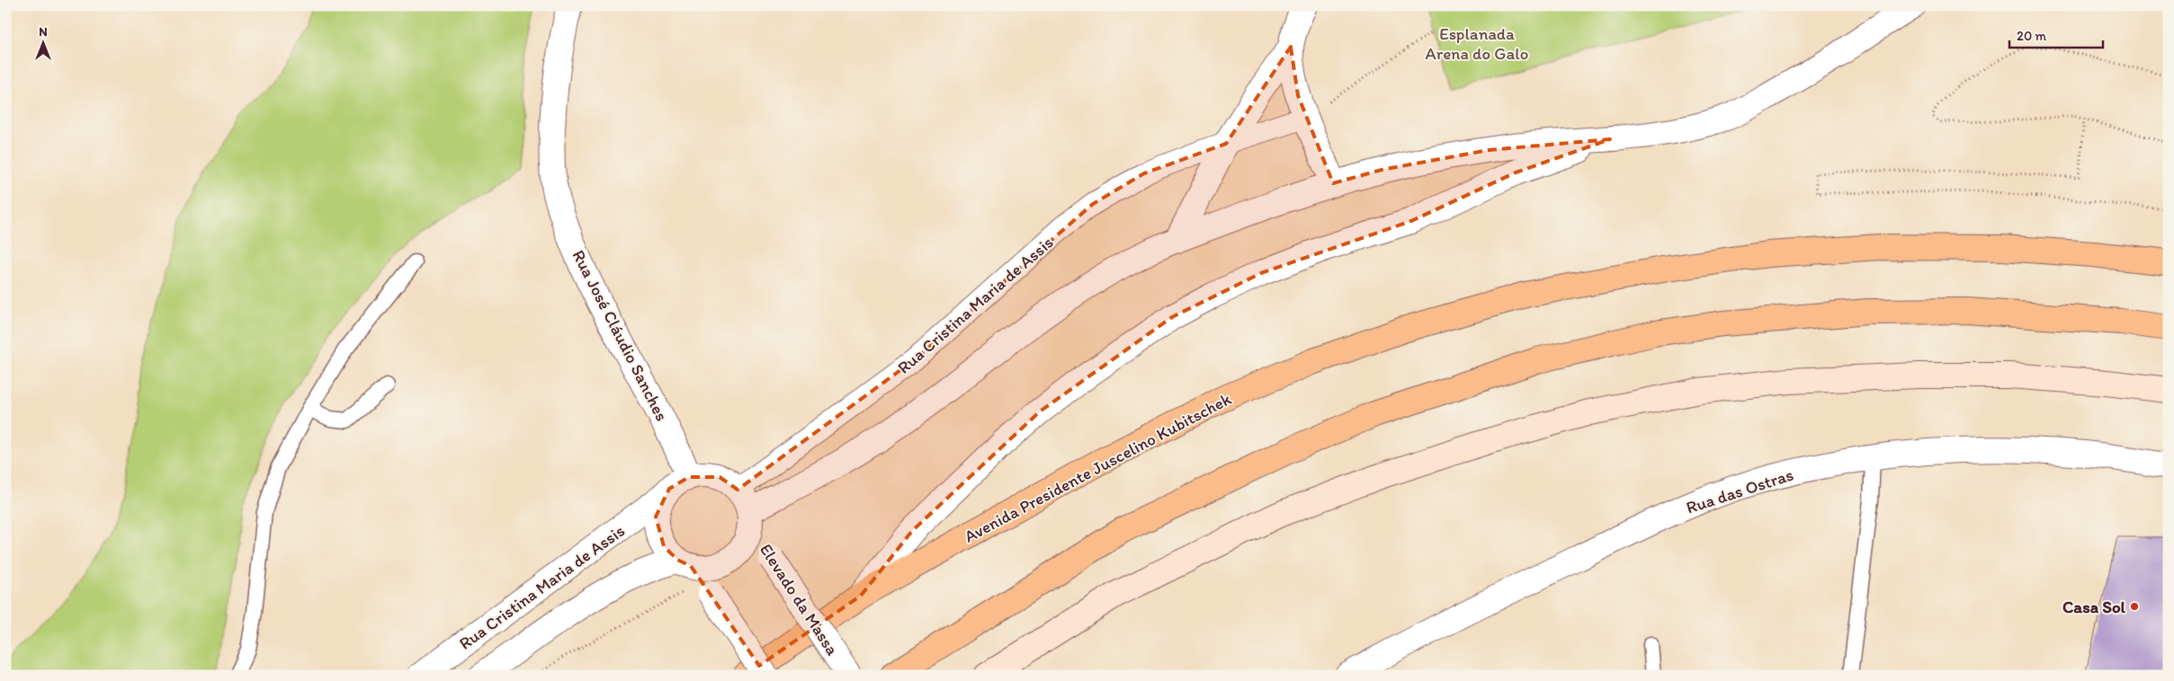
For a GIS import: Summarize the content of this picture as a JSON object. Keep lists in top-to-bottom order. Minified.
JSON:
{"streets":{"highway":["Avenida Presidente Juscelino Kubitschek"],"street":["Rua Cristina Maria de Assis","Rua José Cláudio Sanches","Rua das Ostras","Elevado da Massa"]},"crossings":[["Rua Cristina Maria de Assis","Rua José Cláudio Sanches"],["Rua Cristina Maria de Assis","Elevado da Massa"],["Rua José Cláudio Sanches","Elevado da Massa"]],"parks":["Esplanada Arena do Galo"],"places":["Casa Sol"],"scale_bar":"20 m","north":"top"}
